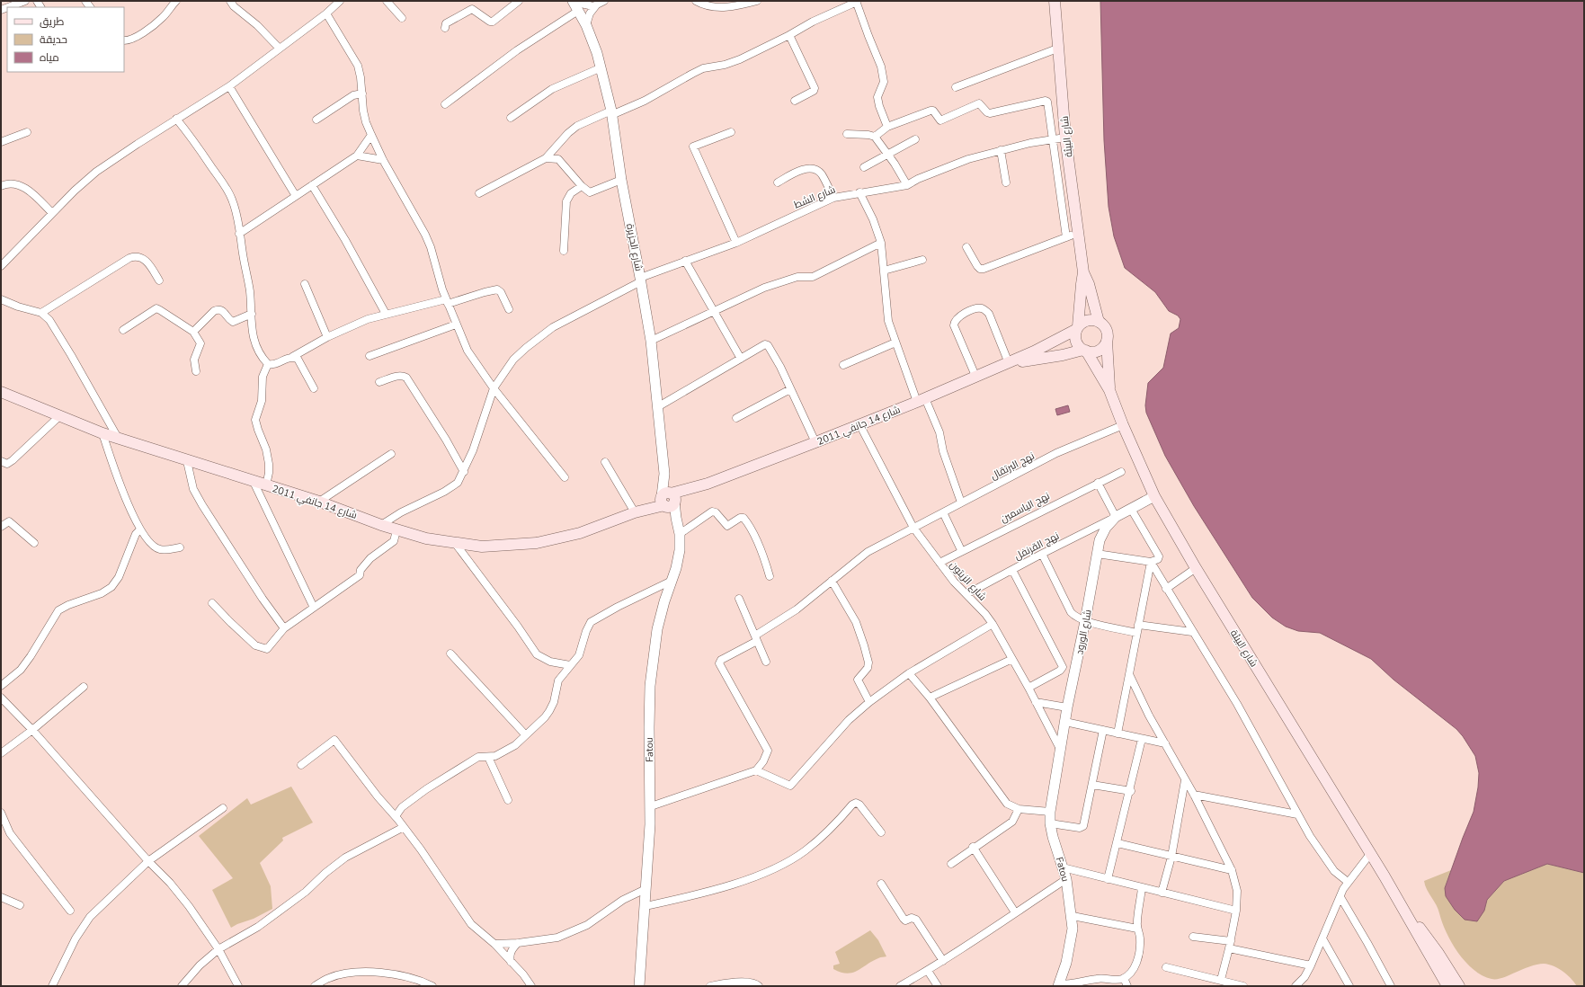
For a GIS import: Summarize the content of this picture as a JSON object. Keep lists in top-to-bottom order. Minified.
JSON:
{"streets":{"main road":["شارع البيئة","شارع 14 جانفي 2011"],"street":["شارع الشط","شارع الجزيرة","نهج البرتقال","نهج الياسمين","نهج القرنفل","شارع الزيتون","شارع الورود","Fatou"]},"crossings":[["شارع البيئة","شارع الشط"],["شارع البيئة","شارع 14 جانفي 2011"],["شارع البيئة","نهج البرتقال"],["شارع الشط","شارع الجزيرة"],["شارع الشط","شارع 14 جانفي 2011"],["شارع الجزيرة","شارع 14 جانفي 2011"],["شارع الجزيرة","Fatou"],["شارع 14 جانفي 2011","شارع الزيتون"],["شارع 14 جانفي 2011","Fatou"],["نهج البرتقال","شارع الزيتون"],["نهج الياسمين","شارع الزيتون"],["نهج القرنفل","شارع الزيتون"],["نهج القرنفل","شارع الورود"],["شارع الزيتون","شارع الورود"],["شارع الزيتون","Fatou"],["شارع الورود","Fatou"]],"legend":["طريق","حديقة","مياه"]}
